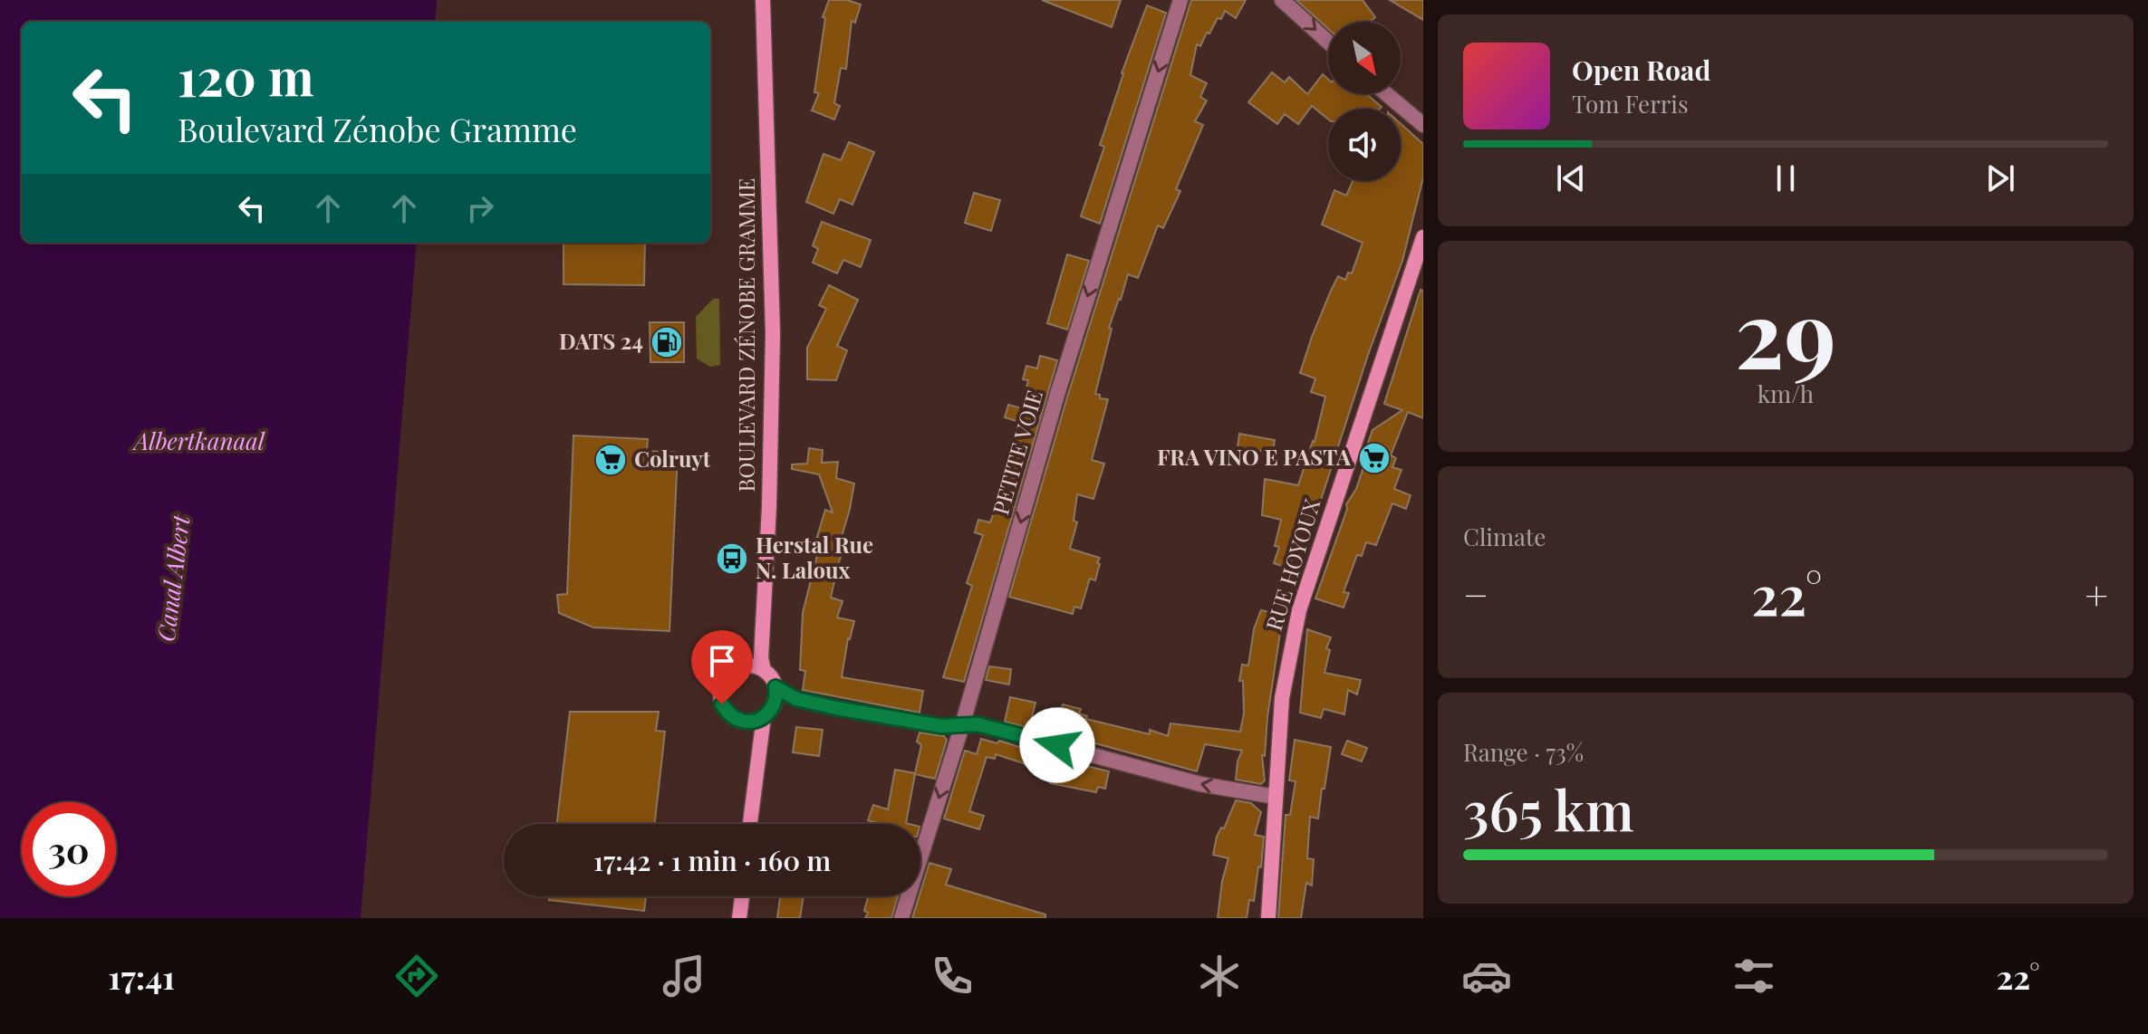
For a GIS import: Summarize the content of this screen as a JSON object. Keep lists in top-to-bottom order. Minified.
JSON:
{"streets":{"main road":["BOULEVARD ZÉNOBE GRAMME","RUE HOYOUX"],"street":["PETITE VOIE"]},"one_way":["PETITE VOIE"],"water":["Albertkanaal","Canal Albert"],"places":{"fuel station":["DATS 24"],"supermarket":["FRA VINO E PASTA","Colruyt"],"bus stop":["Herstal Rue N. Laloux"]},"north":"bottom right","page":{"turn":["120 m","Boulevard Zénobe Gramme"],"song":["Open Road","Tom Ferris"],"tile":[["29","km/h"],"Climate",["Range · 73%","365 km"]],"heat":["−","22°","+"],"limit":"30","trip":"17:42 · 1 min · 160 m","tabs":["17:41","22°"]}}
